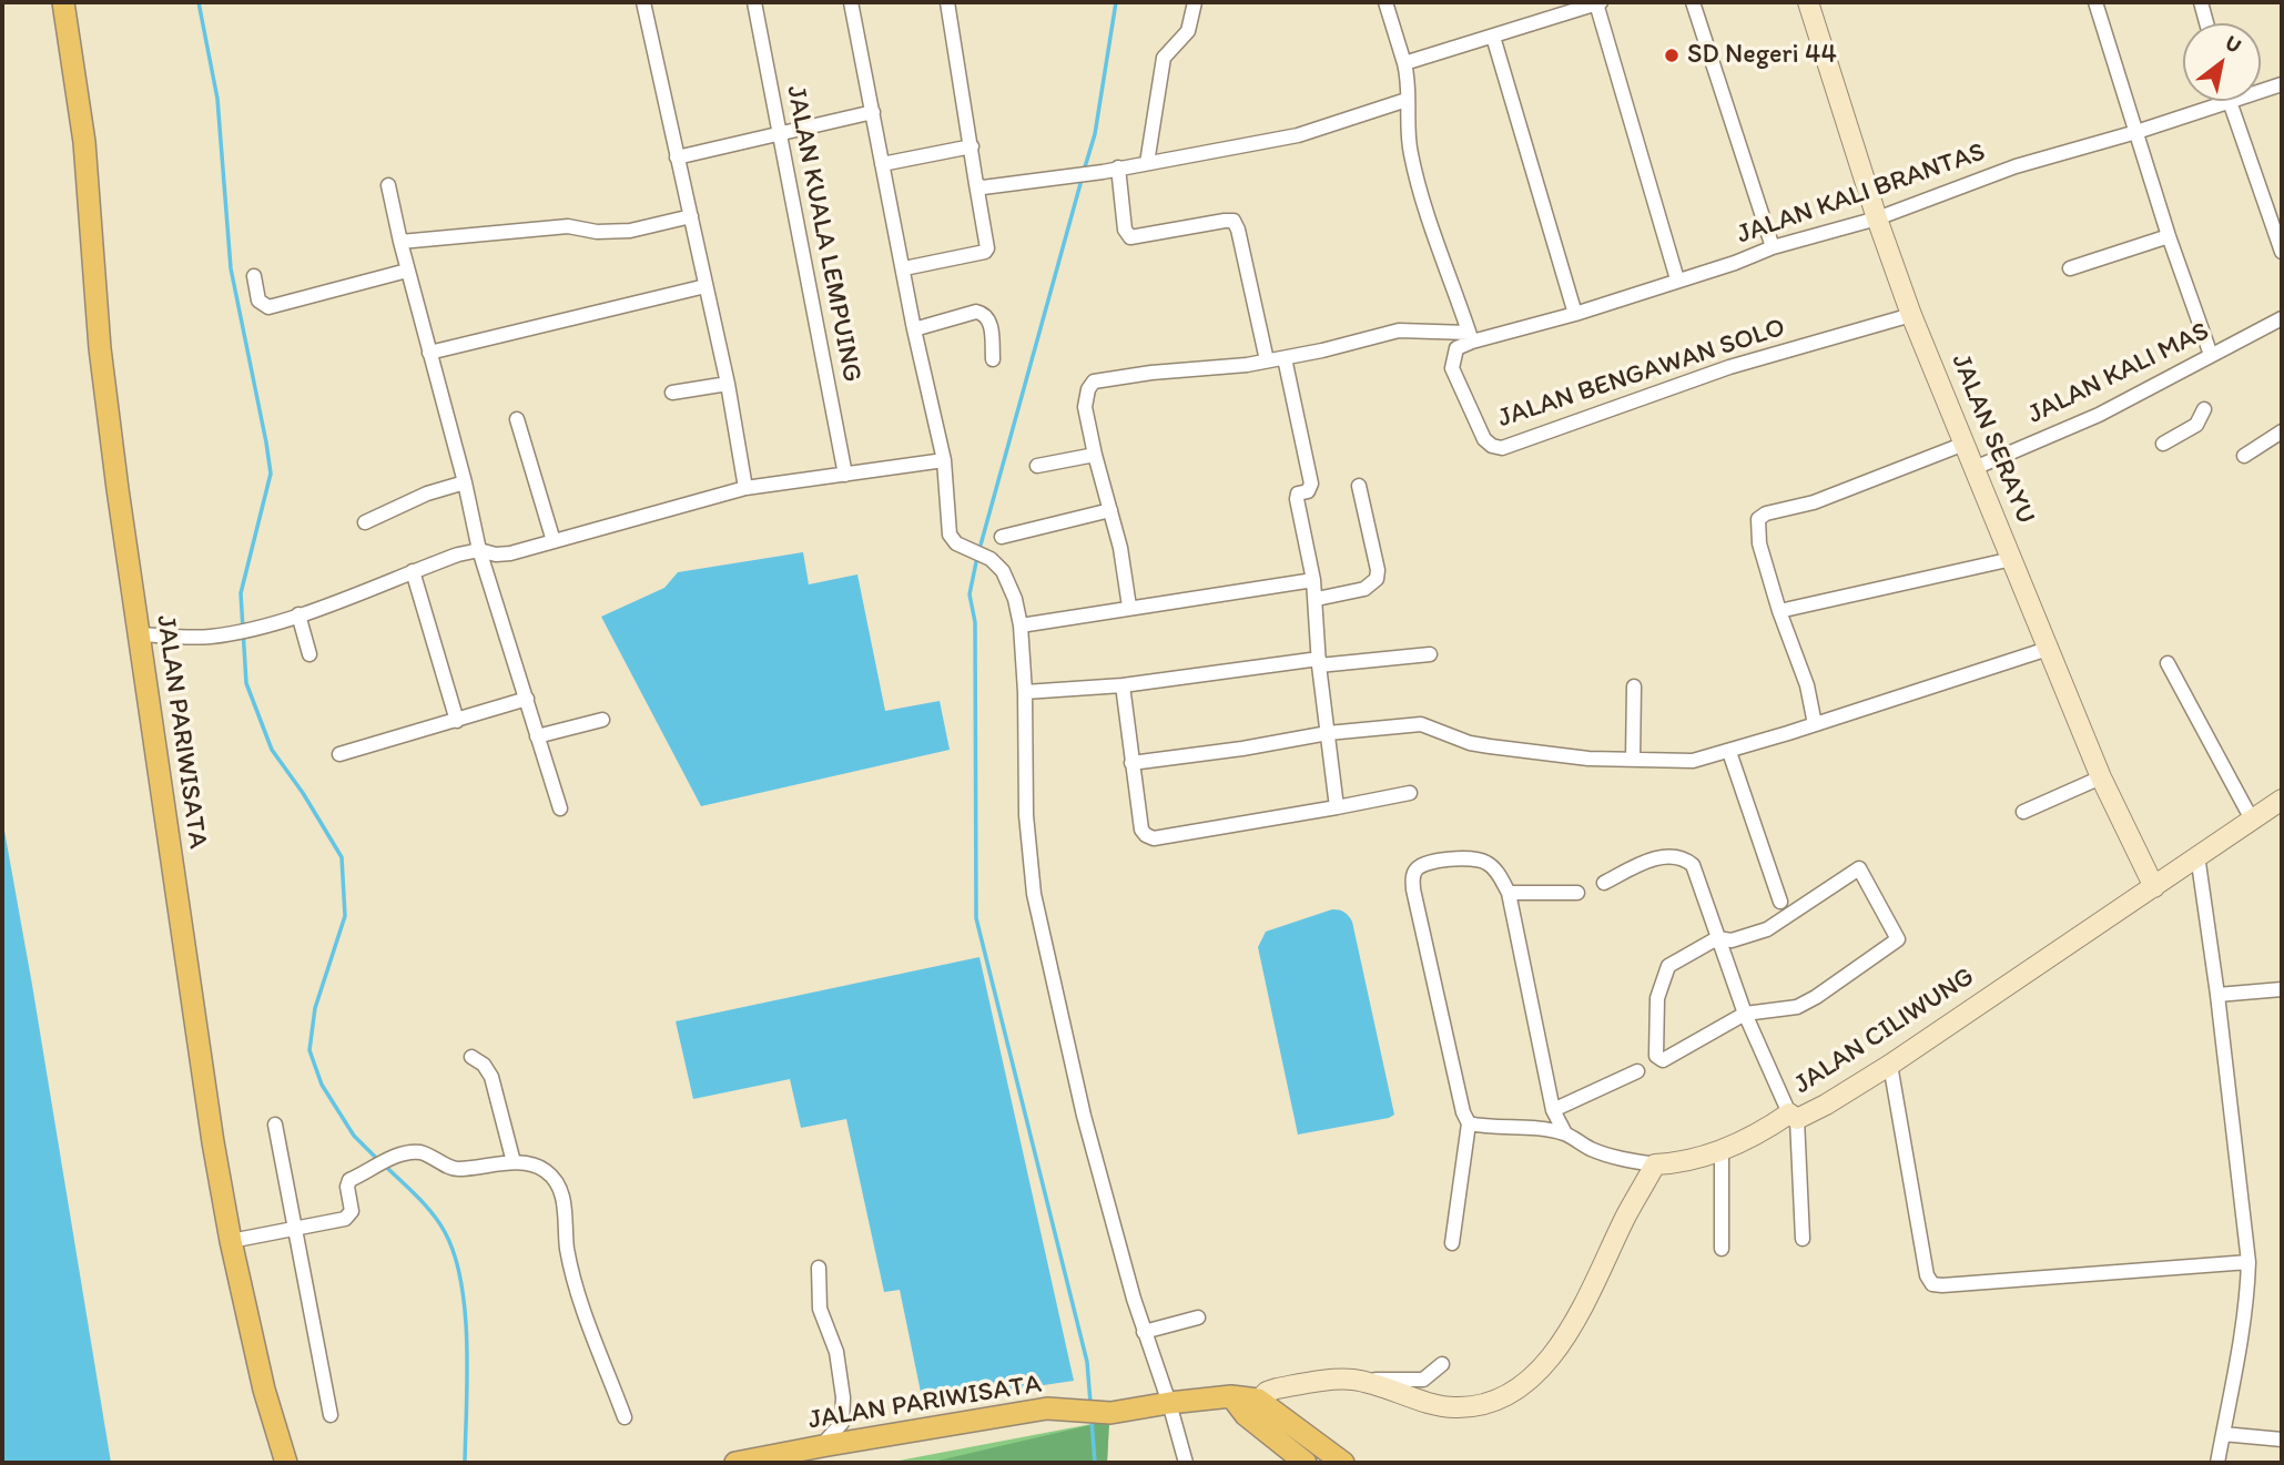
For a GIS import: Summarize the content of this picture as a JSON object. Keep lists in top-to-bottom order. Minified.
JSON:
{"streets":{"main road":["JALAN PARIWISATA"],"street":["JALAN KALI BRANTAS","JALAN KUALA LEMPUING","JALAN BENGAWAN SOLO","JALAN KALI MAS","JALAN SERAYU","JALAN CILIWUNG"]},"crossings":[["JALAN KALI BRANTAS","JALAN BENGAWAN SOLO"],["JALAN KALI BRANTAS","JALAN SERAYU"],["JALAN BENGAWAN SOLO","JALAN SERAYU"],["JALAN KALI MAS","JALAN SERAYU"],["JALAN SERAYU","JALAN CILIWUNG"]],"places":["SD Negeri 44"],"north":"top right"}
